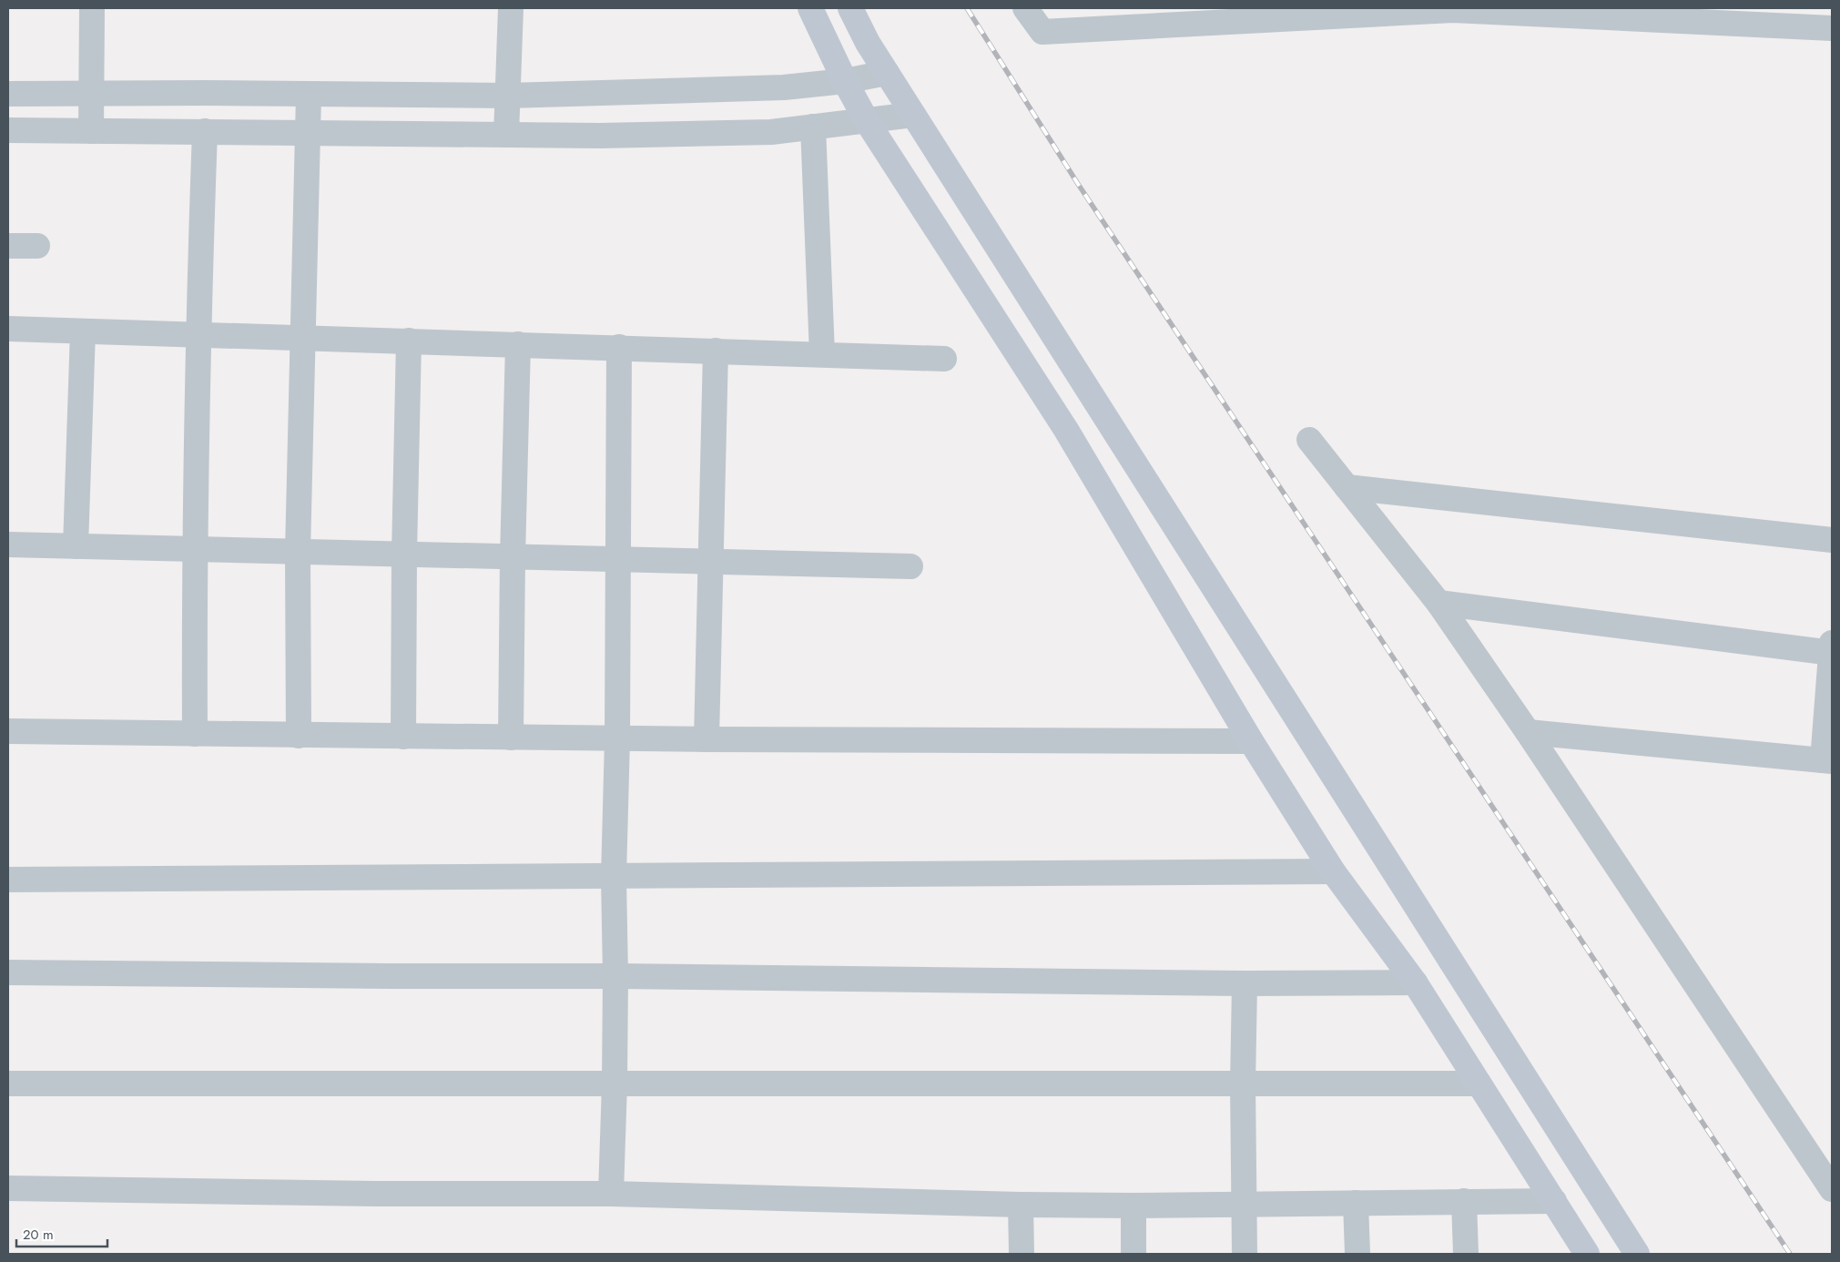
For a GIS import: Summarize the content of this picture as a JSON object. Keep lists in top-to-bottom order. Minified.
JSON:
{"scale_bar":"20 m"}
